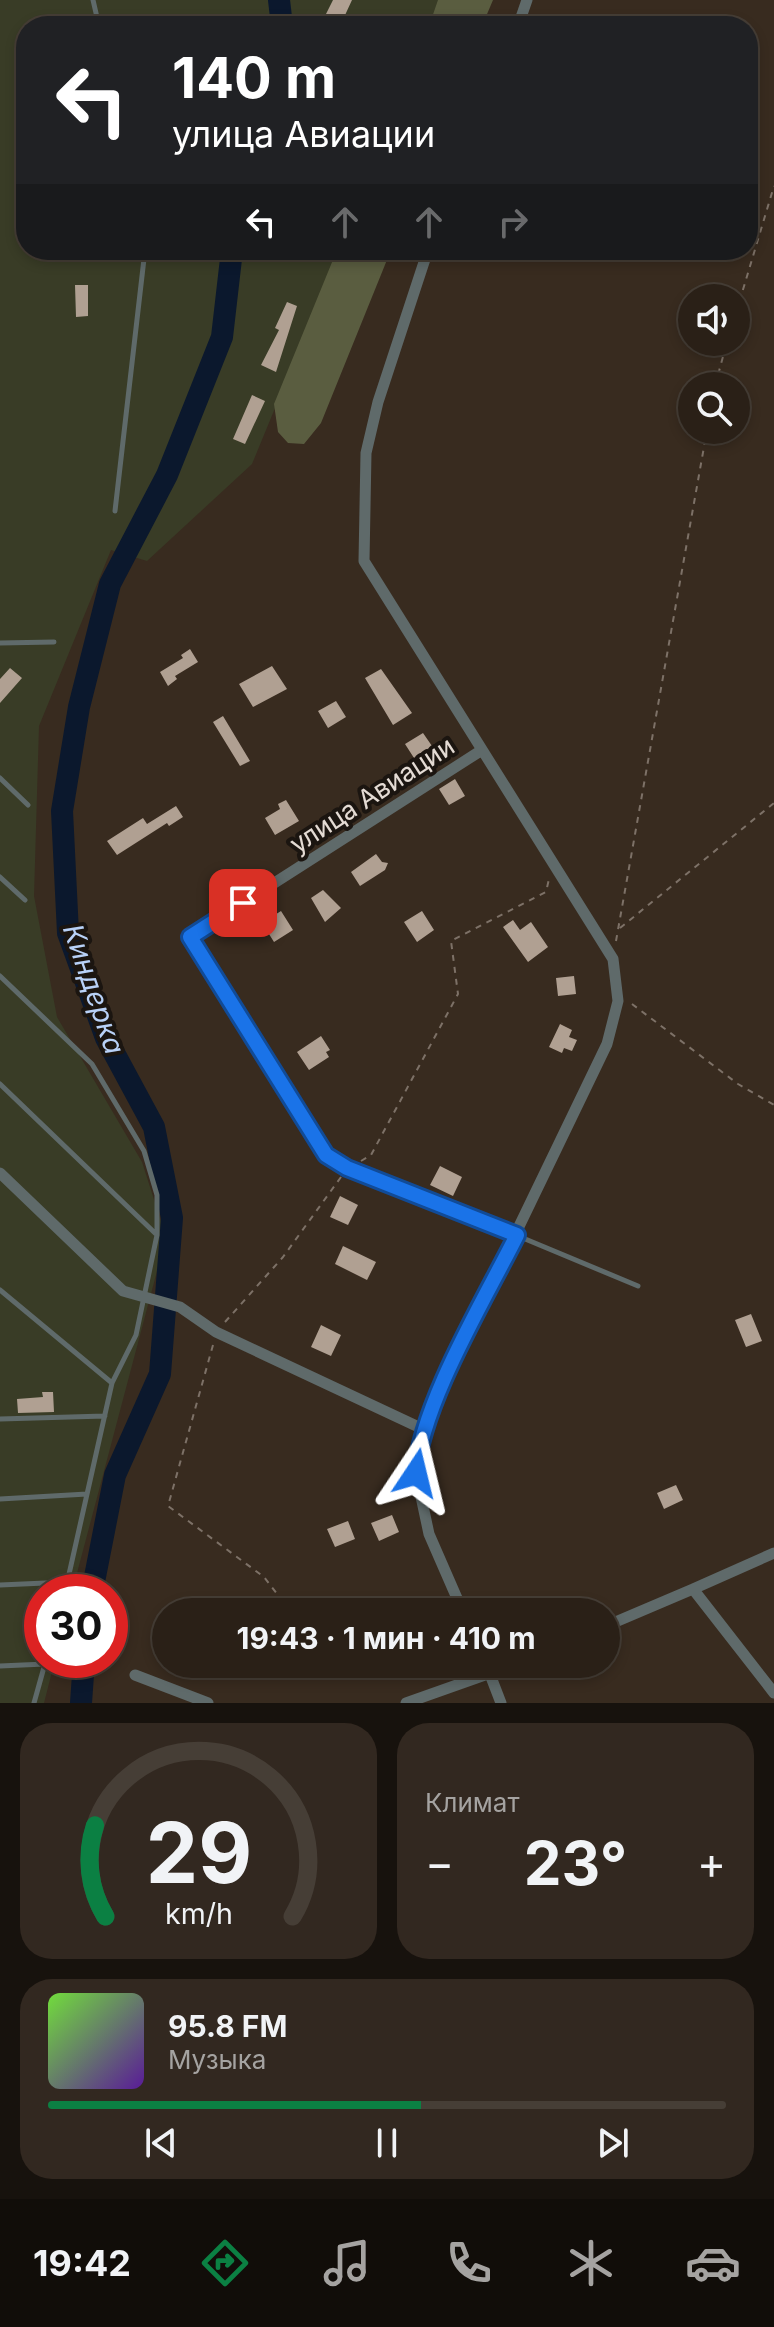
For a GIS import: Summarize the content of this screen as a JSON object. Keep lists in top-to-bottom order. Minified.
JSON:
{"streets":{"street":["улица Авиации"]},"water":["Киндерка"],"page":{"turn":["140 m","улица Авиации"],"limit":"30","trip":"19:43 · 1 мин · 410 m","tile":"Климат","heat":["−","23°","+"],"song":["95.8 FM","Музыка"],"tabs":"19:42","gauge":["29","km/h"]}}
